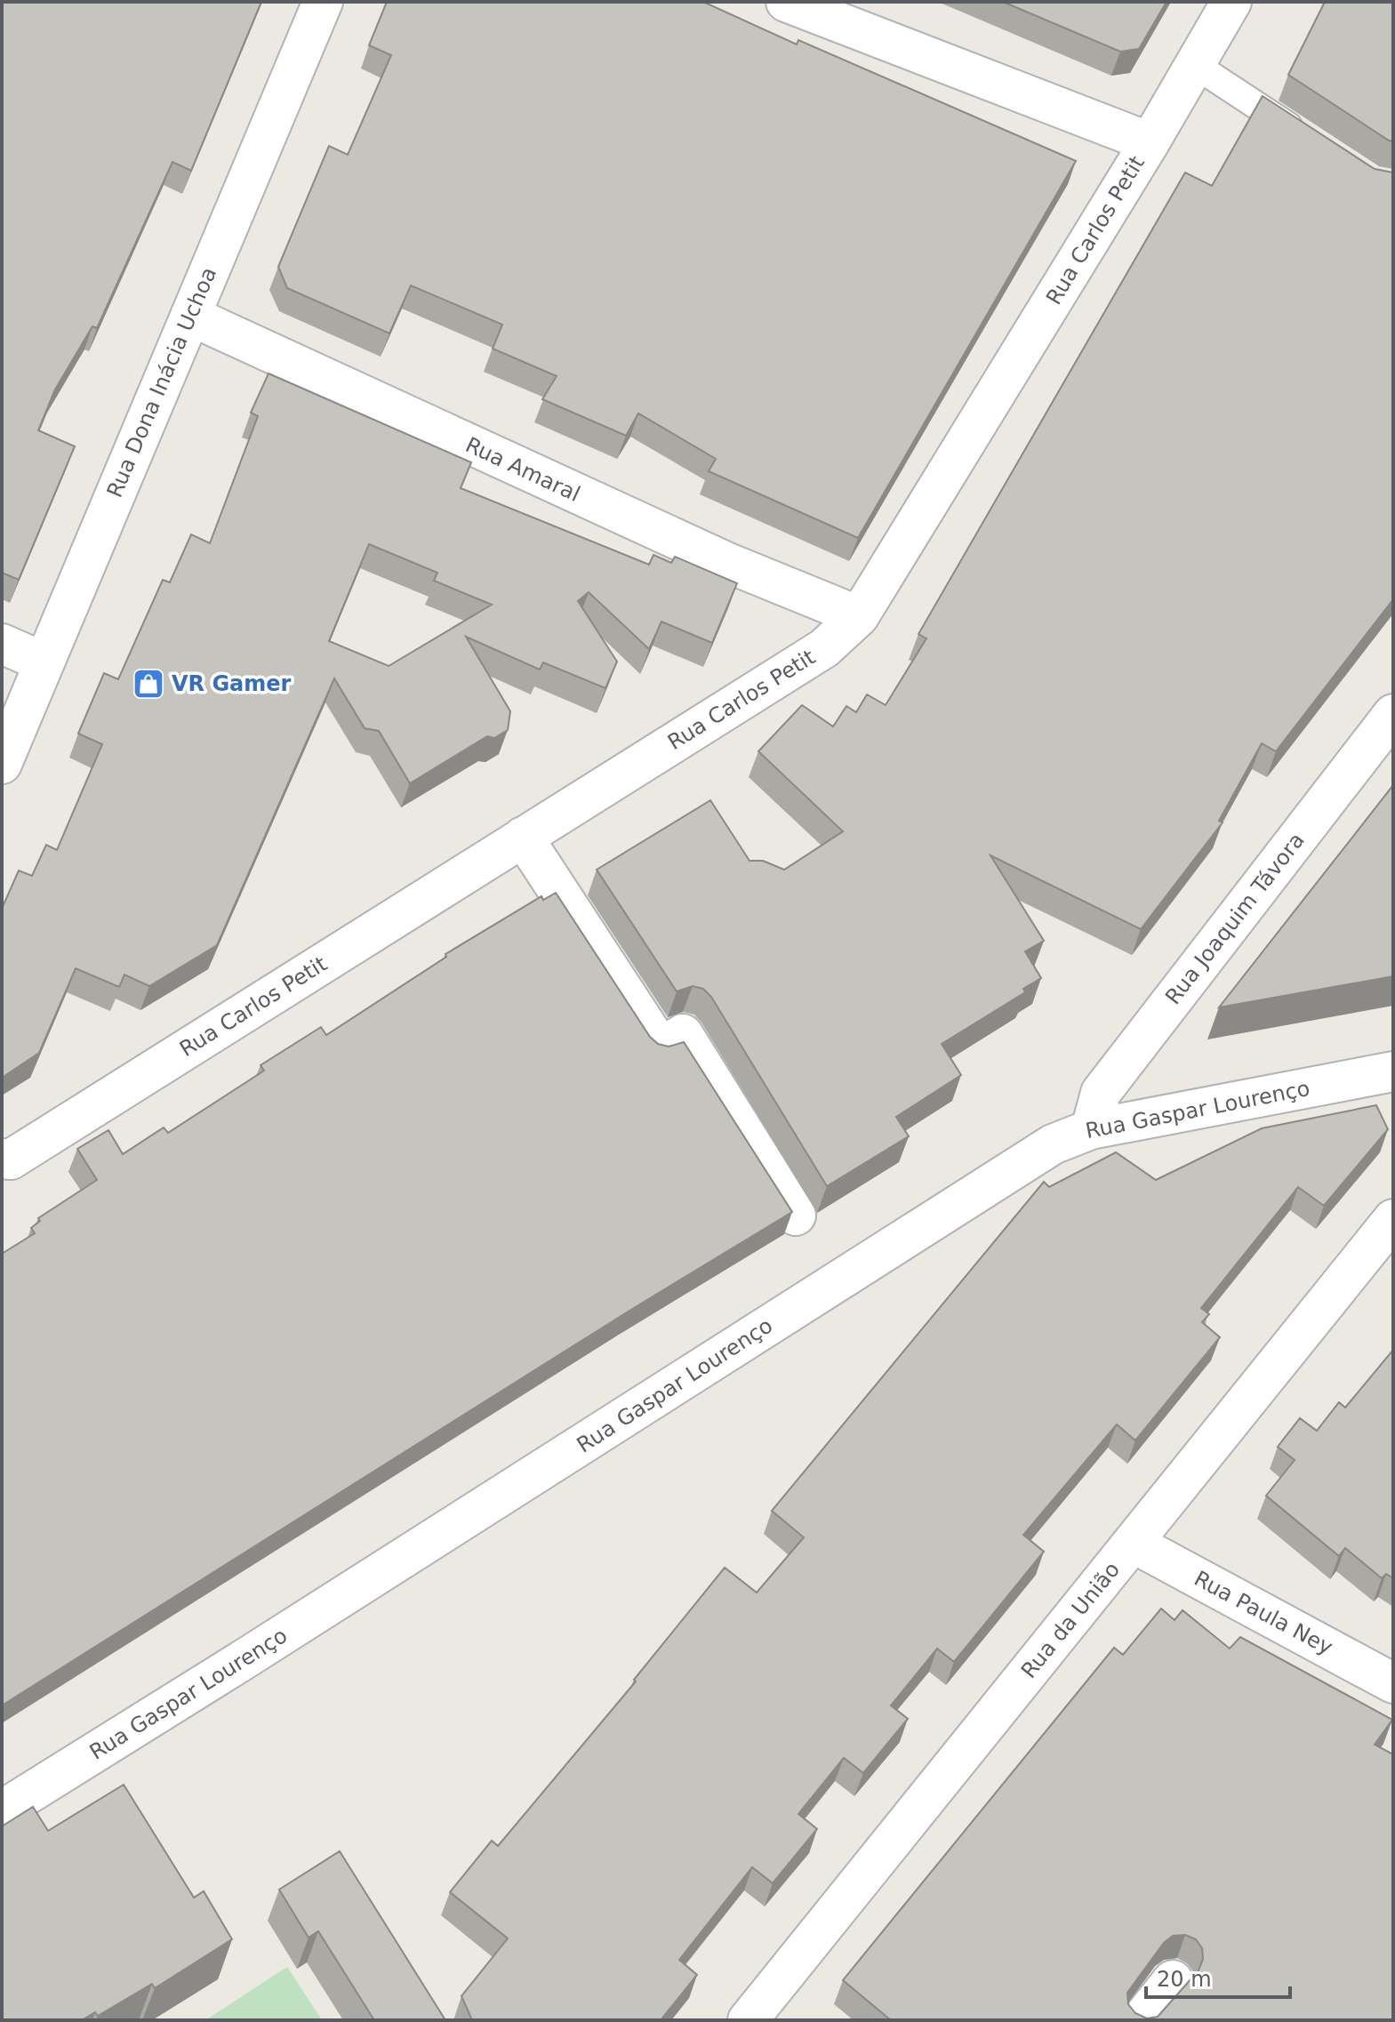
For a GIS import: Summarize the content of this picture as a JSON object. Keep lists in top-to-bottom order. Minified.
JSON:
{"streets":{"street":["Rua Carlos Petit","Rua Dona Inácia Uchoa","Rua Amaral","Rua Joaquim Távora","Rua Gaspar Lourenço","Rua Paula Ney","Rua da União"]},"crossings":[["Rua Carlos Petit","Rua Amaral"],["Rua Dona Inácia Uchoa","Rua Amaral"],["Rua Joaquim Távora","Rua Gaspar Lourenço"],["Rua Paula Ney","Rua da União"]],"places":{"shop":["VR Gamer"]},"scale_bar":"20 m"}
